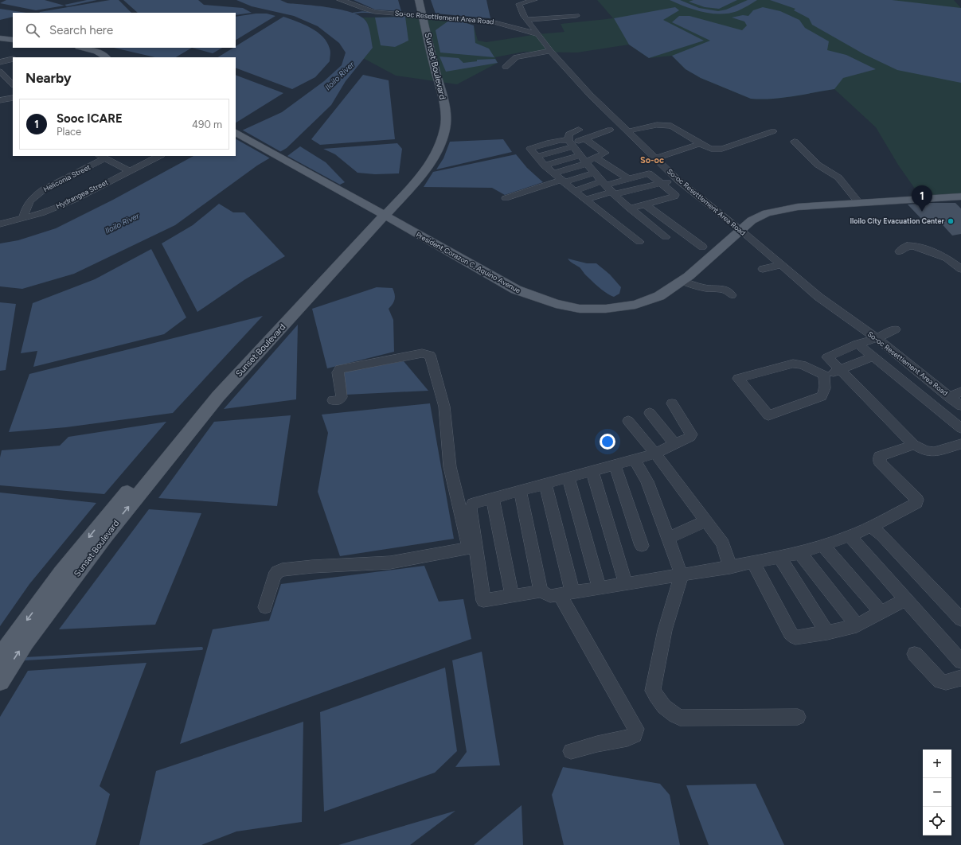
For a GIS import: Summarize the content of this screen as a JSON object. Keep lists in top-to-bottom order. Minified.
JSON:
{"streets":{"main road":["Sunset Boulevard","President Corazon C. Aquino Avenue"],"street":["So-oc Resettlement Area Road","Heliconia Street","Hydrangea Street"]},"crossings":[["So-oc Resettlement Area Road","Sunset Boulevard"],["So-oc Resettlement Area Road","President Corazon C. Aquino Avenue"],["Sunset Boulevard","President Corazon C. Aquino Avenue"],["Heliconia Street","Hydrangea Street"]],"districts":["So-oc"],"water":["Iloilo River"],"places":["Iloilo City Evacuation Center"],"page":{"search":"Search here","heading":"Nearby","list":[{"mark":"1","name":"Sooc ICARE","note":"Place","value":"490 m"}],"pins":"1","map_buttons":["+","−"]}}
